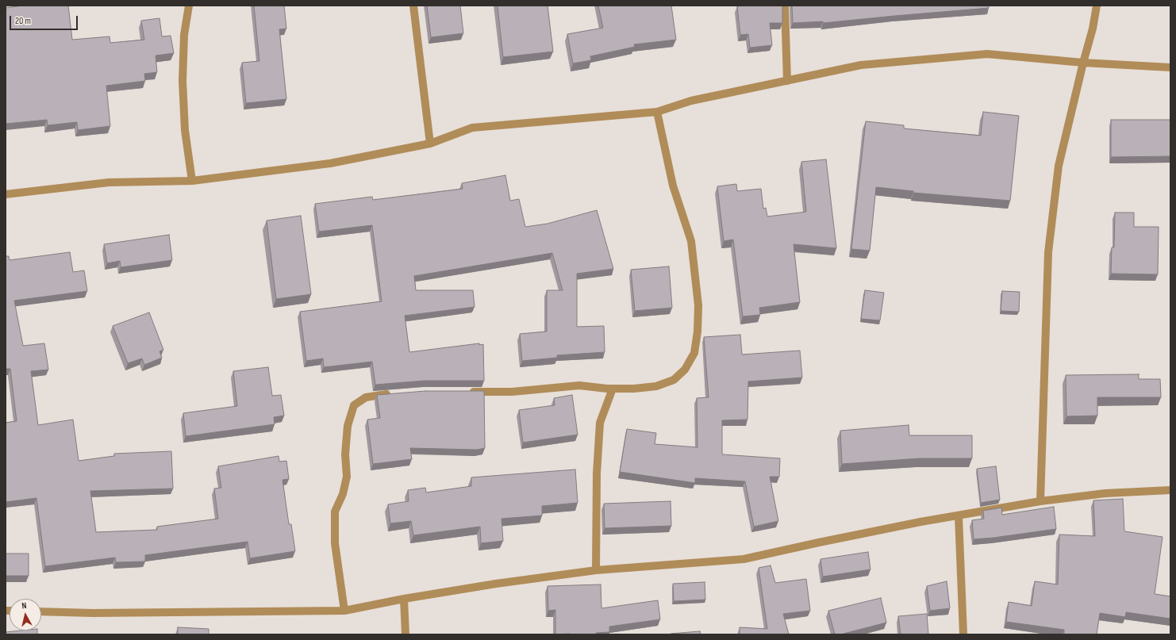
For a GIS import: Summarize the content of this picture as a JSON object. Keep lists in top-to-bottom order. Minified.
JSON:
{"scale_bar":"20 m","north":"top"}
